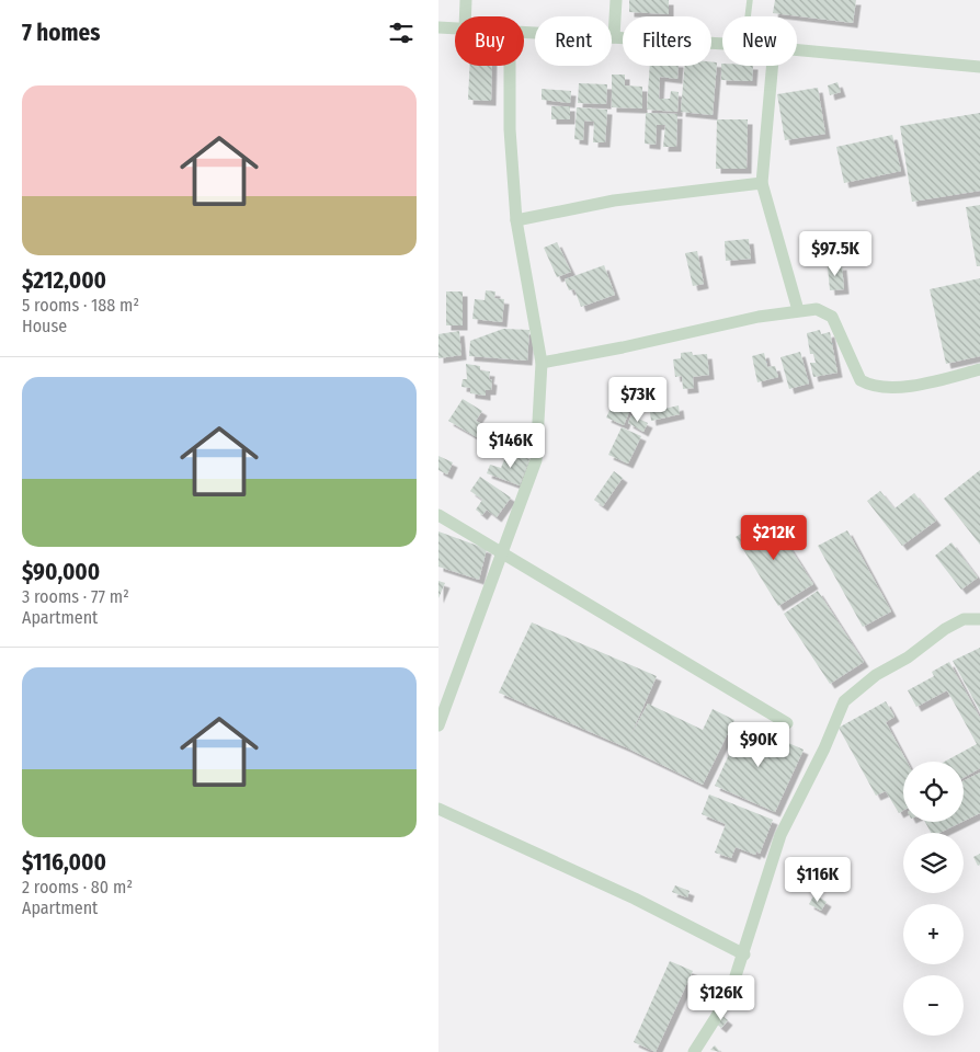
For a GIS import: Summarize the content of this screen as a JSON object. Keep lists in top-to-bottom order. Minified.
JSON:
{"page":{"heading":"7 homes","chip":["Buy","Rent","Filters","New"],"list":[{"name":"$212,000","note":"5 rooms · 188 m² · House"},{"name":"$90,000","note":"3 rooms · 77 m² · Apartment"},{"name":"$116,000","note":"2 rooms · 80 m² · Apartment"}],"price":["$97.5K","$73K","$146K","$212K","$90K","$116K","$126K"],"map_buttons":["+","−"]}}
